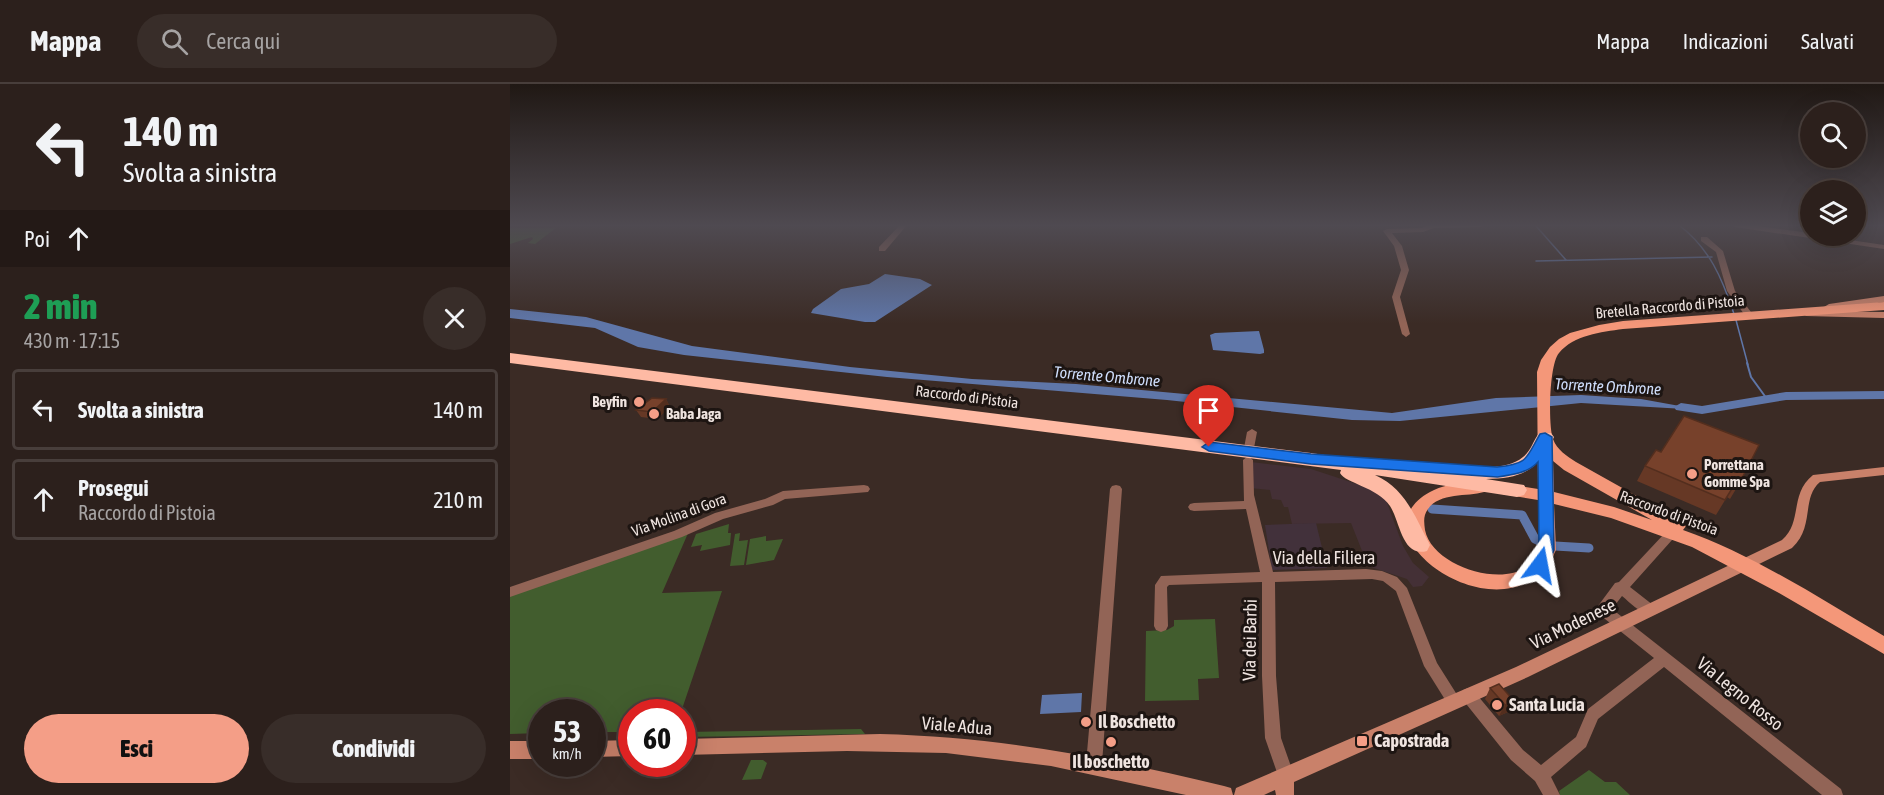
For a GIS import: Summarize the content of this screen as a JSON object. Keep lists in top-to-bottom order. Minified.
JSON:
{"streets":{"highway":["Raccordo di Pistoia"],"main road":["Bretella Raccordo di Pistoia"],"street":["Via Molina di Gora","Via della Filiera","Via Modenese","Via dei Barbi","Via Legno Rosso","Viale Adua"]},"crossings":[["Via della Filiera","Via Modenese"],["Via della Filiera","Via dei Barbi"],["Via Modenese","Via dei Barbi"],["Via Modenese","Via Legno Rosso"]],"water":["Torrente Ombrone"],"places":{"other":["Beyfin","Baba Jaga","Porrettana Gomme Spa","Santa Lucia","Il Boschetto","Il boschetto"],"transit":["Capostrada"]},"page":{"header":"Mappa","search":"Cerca qui","nav":["Mappa","Indicazioni","Salvati"],"turn":["140 m","Svolta a sinistra"],"then":"Poi","heading":["2 min","430 m · 17:15"],"list":[{"name":"Svolta a sinistra","value":"140 m"},{"name":"Prosegui","note":"Raccordo di Pistoia","value":"210 m"}],"speed":"53 km/h","limit":"60","buttons":["Esci","Condividi"]}}
